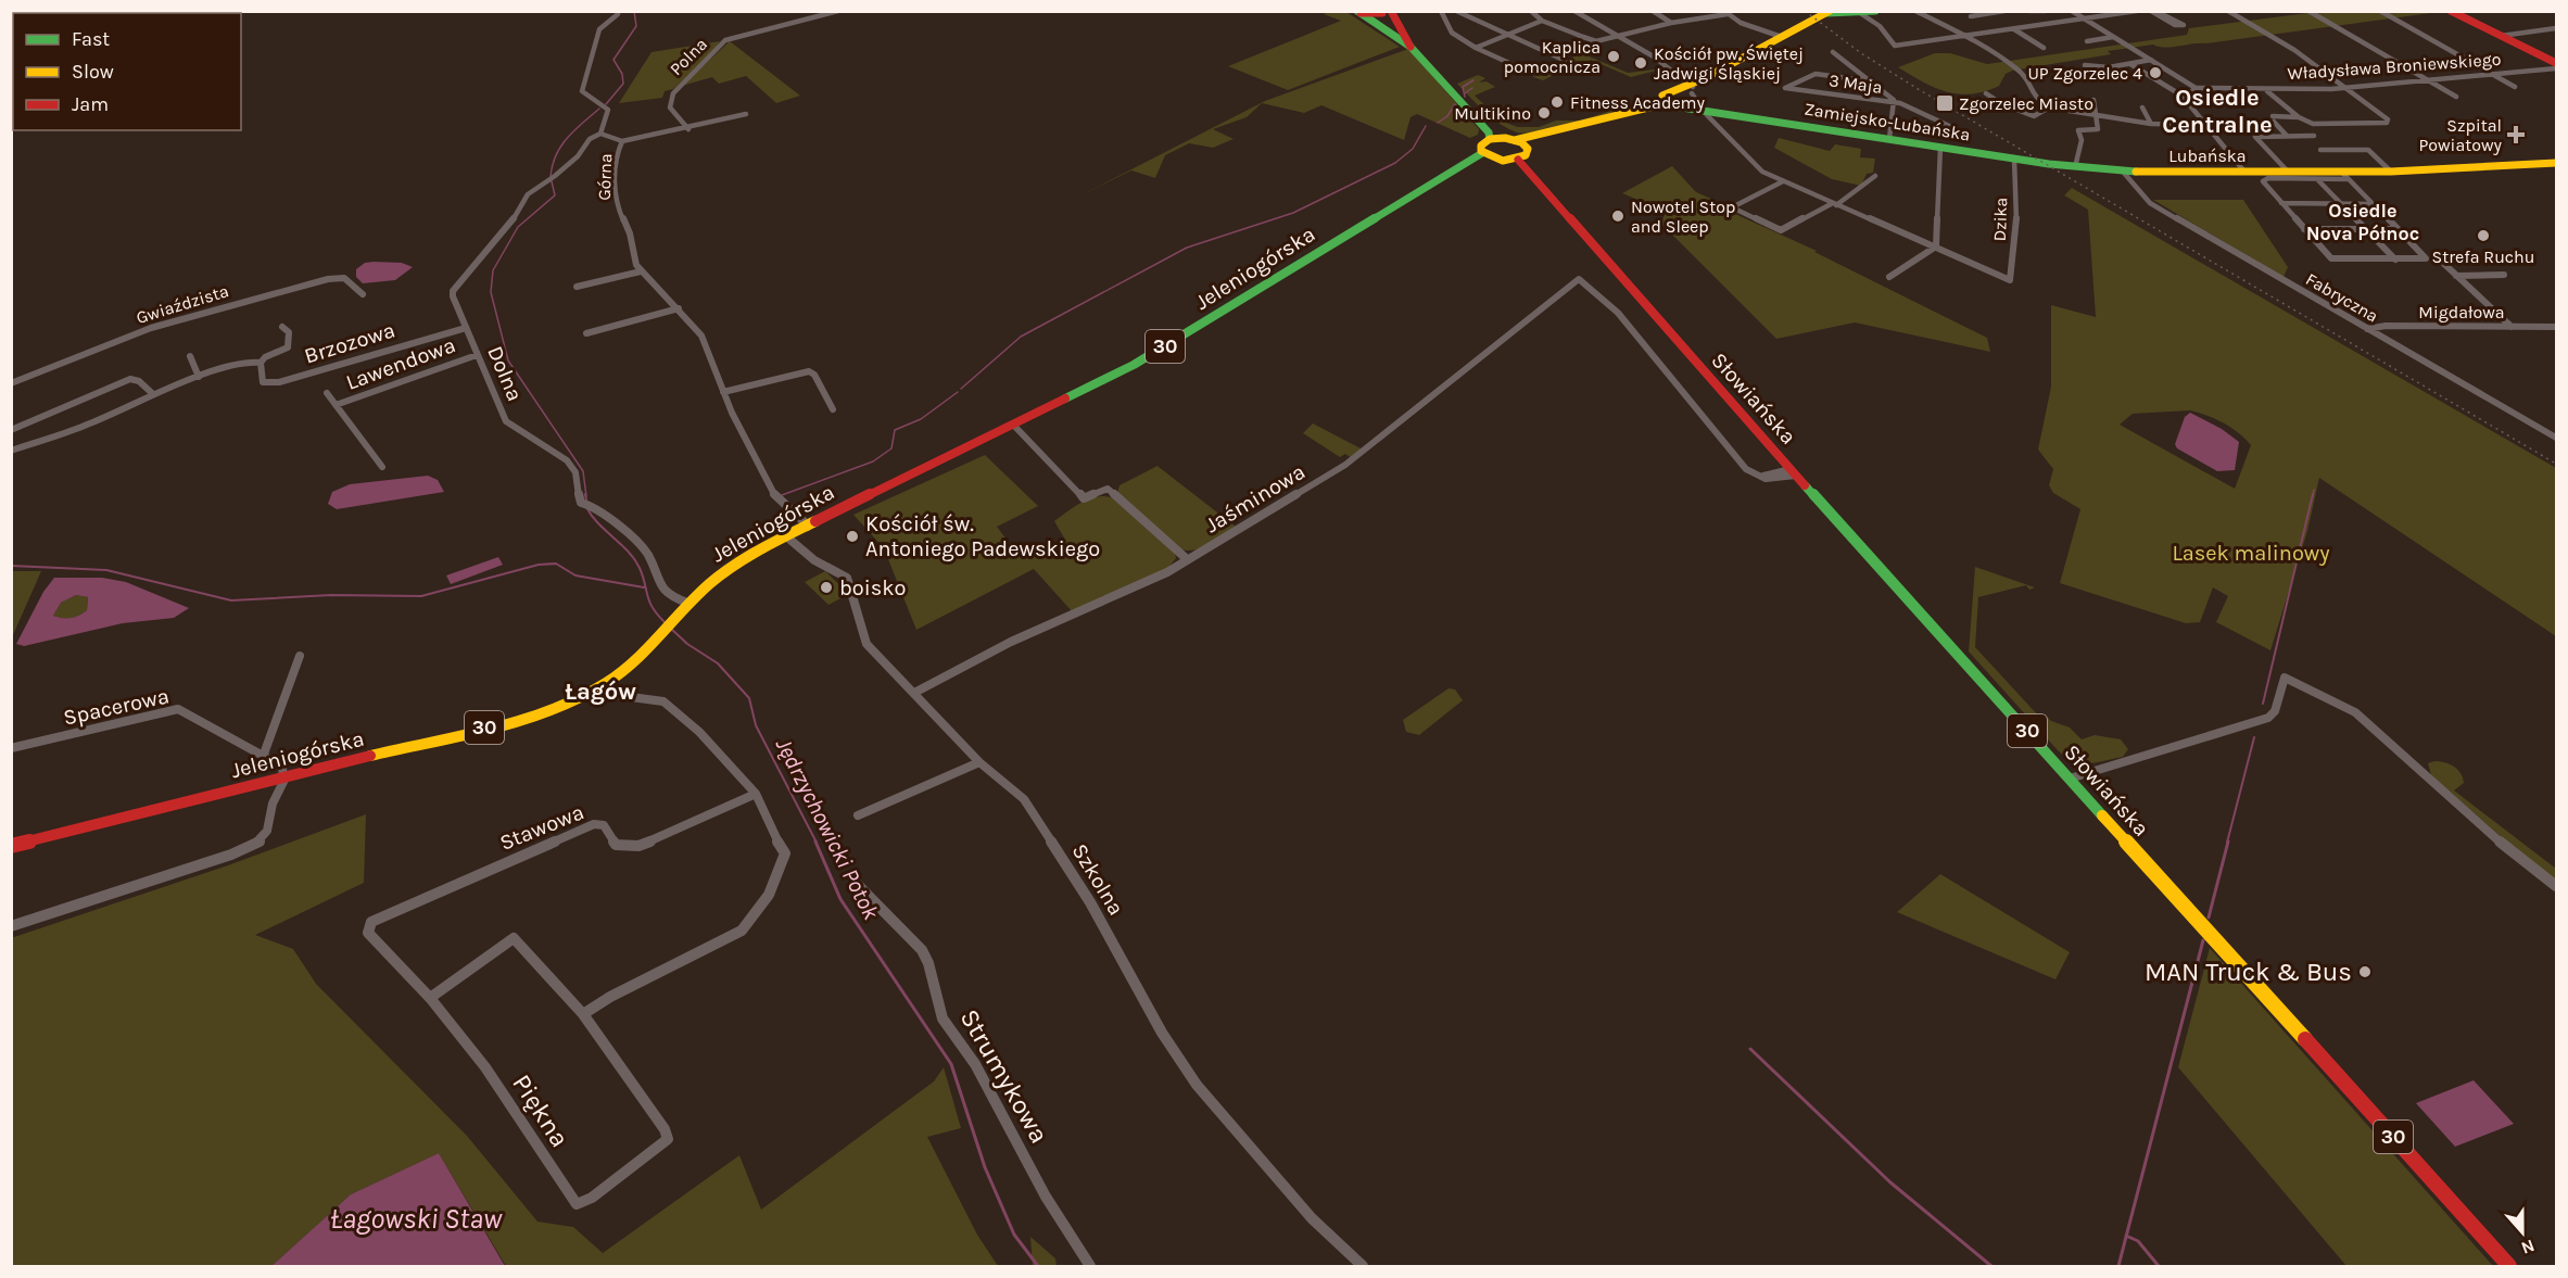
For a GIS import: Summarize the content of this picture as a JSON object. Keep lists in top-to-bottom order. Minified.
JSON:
{"streets":{"main road":["Zamiejsko-Lubańska","Lubańska","Jeleniogórska","30","Słowiańska"],"street":["Polna","Władysława Broniewskiego","3 Maja","Górna","Dzika","Fabryczna","Gwiaździsta","Migdałowa","Brzozowa","Lawendowa","Dolna","Jaśminowa","Spacerowa","Stawowa","Szkolna","Strumykowa","Piękna"]},"crossings":[["Zamiejsko-Lubańska","Lubańska"],["Zamiejsko-Lubańska","Dzika"],["Lubańska","Fabryczna"],["Górna","Jeleniogórska"],["Górna","Dolna"],["Jeleniogórska","Dolna"],["Jeleniogórska","Spacerowa"],["Jeleniogórska","Szkolna"],["Fabryczna","Migdałowa"],["Brzozowa","Dolna"],["Lawendowa","Dolna"],["Słowiańska","Jaśminowa"],["Jaśminowa","Szkolna"],["Stawowa","Piękna"]],"districts":["Osiedle Centralne","Osiedle Nova Północ","Łagów"],"water":["Jędrzychowicki Potok","Łagowski Staw"],"parks":["Lasek malinowy"],"places":{"other":["Kaplica pomocnicza","Kościół pw. Świętej Jadwigi Śląskiej","UP Zgorzelec 4","Fitness Academy","Multikino","Nowotel Stop and Sleep","Strefa Ruchu","Kościół św. Antoniego Padewskiego","boisko","MAN Truck & Bus"],"transit":["Zgorzelec Miasto"],"health":["Szpital Powiatowy"]},"legend":["Fast","Slow","Jam"],"north":"bottom"}
